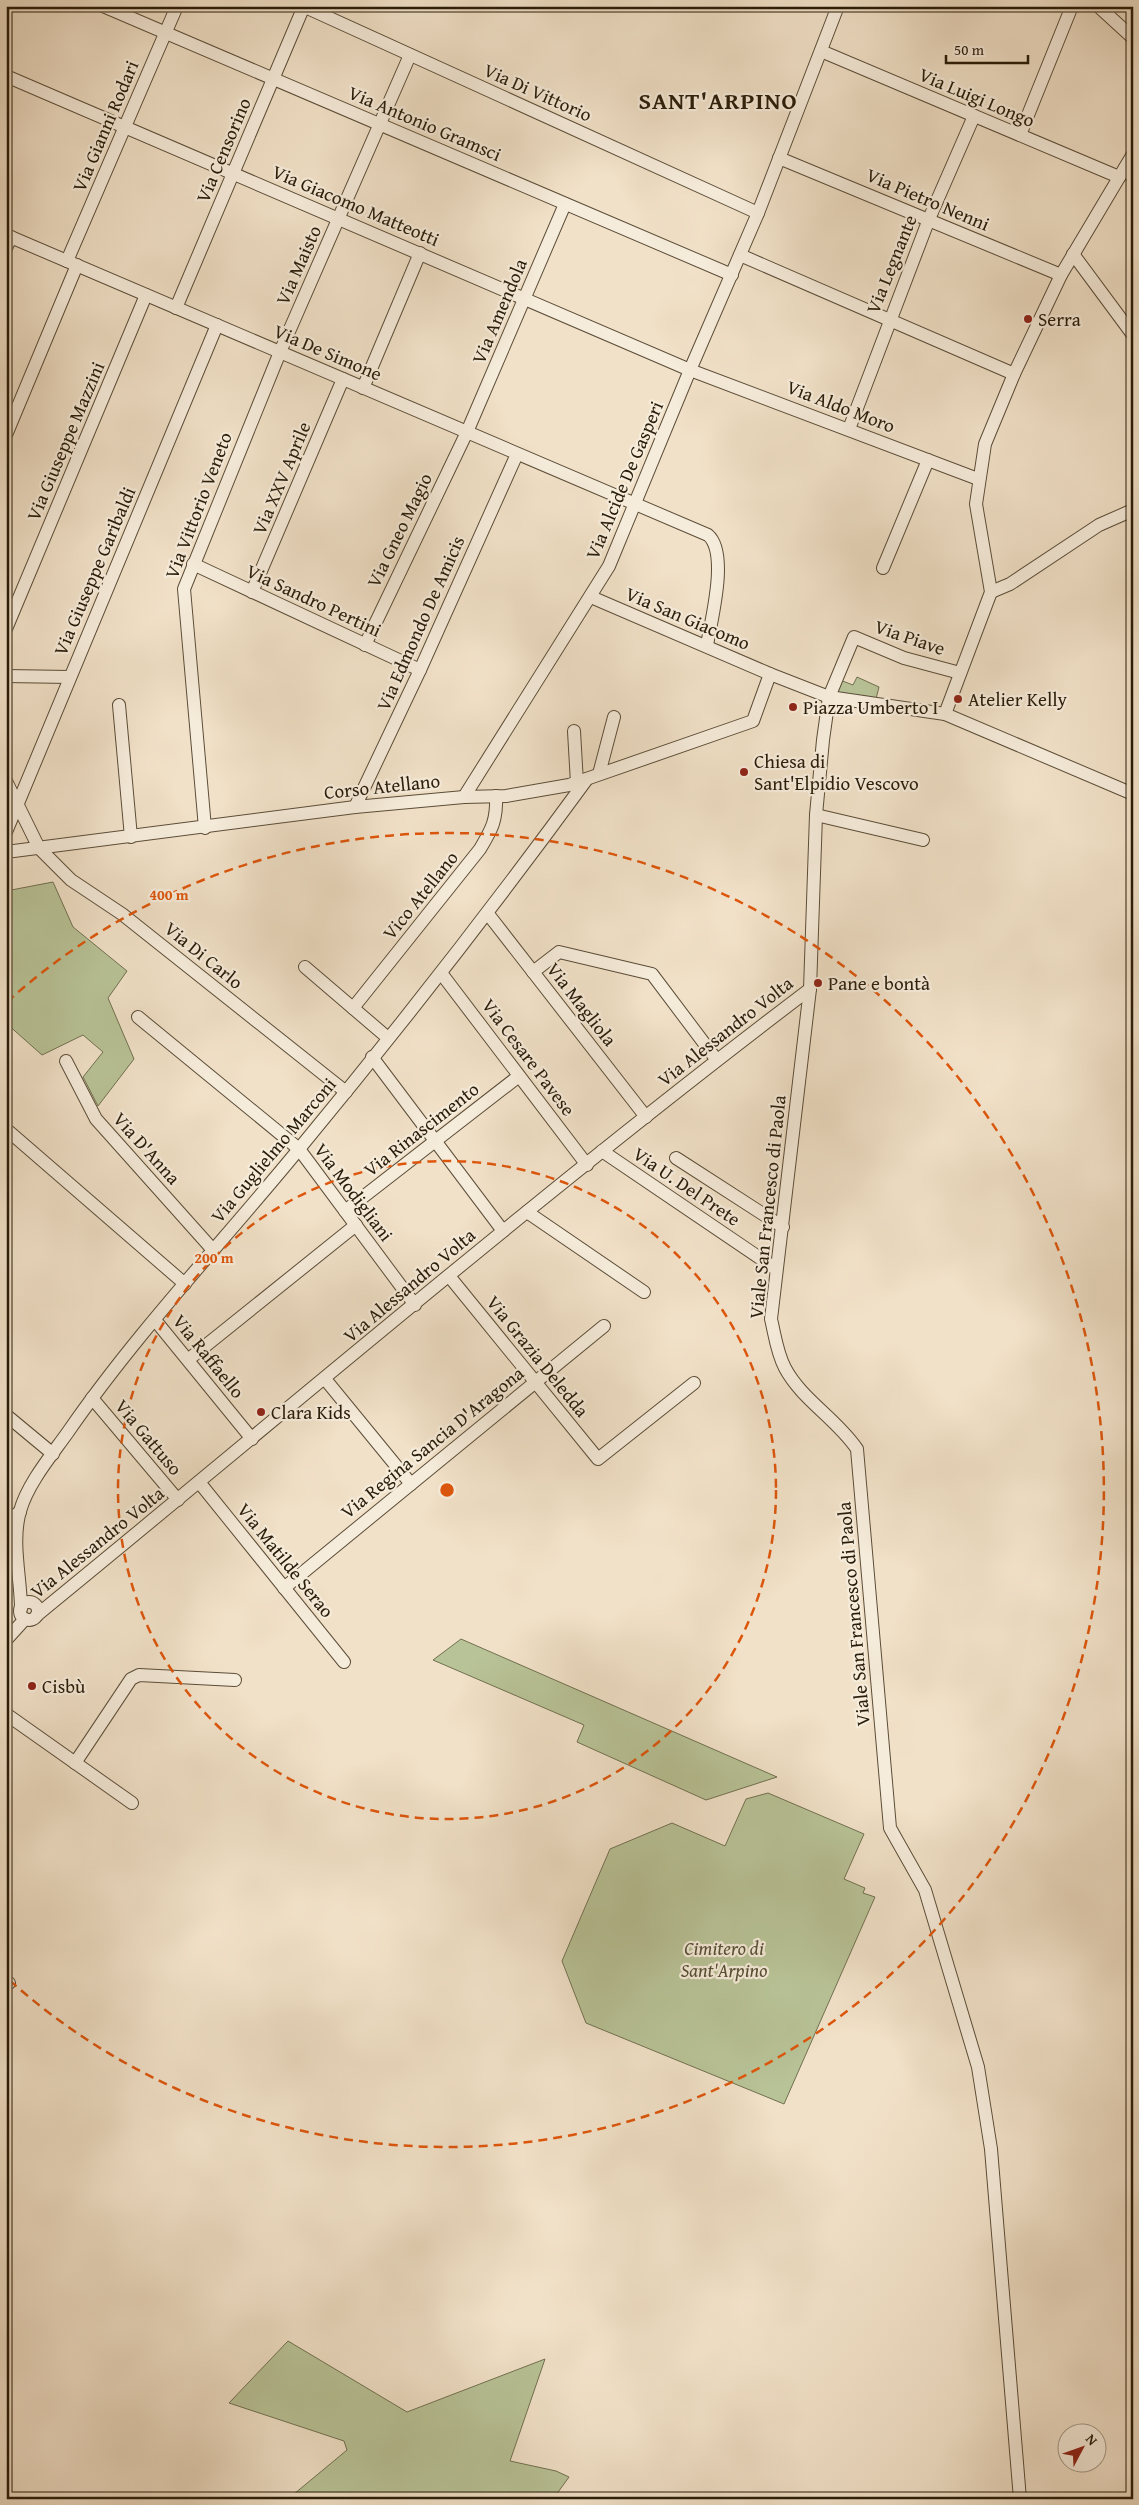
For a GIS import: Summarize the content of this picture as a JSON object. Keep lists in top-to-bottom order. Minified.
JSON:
{"streets":{"street":["Via Di Vittorio","Via Luigi Longo","Via Antonio Gramsci","Via Gianni Rodari","Via Censorino","Via Pietro Nenni","Via Giacomo Matteotti","Via Legnante","Via Maisto","Via Amendola","Via De Simone","Via Aldo Moro","Via Giuseppe Mazzini","Via XXV Aprile","Via Alcide De Gasperi","Via Vittorio Veneto","Via Gneo Magio","Via Giuseppe Garibaldi","Via Sandro Pertini","Via San Giacomo","Via Edmondo De Amicis","Via Piave","Corso Atellano","Vico Atellano","Via Di Carlo","Via Magliola","Via Alessandro Volta","Via Cesare Pavese","Via Rinascimento","Via D'Anna","Via Guglielmo Marconi","Via U. Del Prete","Via Modigliani","Viale San Francesco di Paola","Via Raffaello","Via Grazia Deledda","Via Gattuso","Via Regina Sancia D'Aragona","Via Matilde Serao"]},"crossings":[["Via Di Vittorio","Via Censorino"],["Via Di Vittorio","Via Maisto"],["Via Di Vittorio","Via Alcide De Gasperi"],["Via Luigi Longo","Via Legnante"],["Via Luigi Longo","Via Alcide De Gasperi"],["Via Antonio Gramsci","Via Gianni Rodari"],["Via Antonio Gramsci","Via Censorino"],["Via Antonio Gramsci","Via Maisto"],["Via Antonio Gramsci","Via Amendola"],["Via Antonio Gramsci","Via Alcide De Gasperi"],["Via Gianni Rodari","Via Giacomo Matteotti"],["Via Gianni Rodari","Via De Simone"],["Via Censorino","Via Giacomo Matteotti"],["Via Censorino","Via De Simone"],["Via Pietro Nenni","Via Legnante"],["Via Pietro Nenni","Via Alcide De Gasperi"],["Via Giacomo Matteotti","Via Maisto"],["Via Giacomo Matteotti","Via Amendola"],["Via Giacomo Matteotti","Via Aldo Moro"],["Via Giacomo Matteotti","Via Alcide De Gasperi"],["Via Legnante","Via Aldo Moro"],["Via Maisto","Via De Simone"],["Via Maisto","Via Vittorio Veneto"],["Via Amendola","Via De Simone"],["Via Amendola","Via Gneo Magio"],["Via De Simone","Via Giuseppe Mazzini"],["Via De Simone","Via XXV Aprile"],["Via De Simone","Via Alcide De Gasperi"],["Via De Simone","Via Vittorio Veneto"],["Via De Simone","Via Gneo Magio"],["Via De Simone","Via Giuseppe Garibaldi"],["Via De Simone","Via San Giacomo"],["Via De Simone","Via Edmondo De Amicis"],["Via Aldo Moro","Via Alcide De Gasperi"],["Via XXV Aprile","Via Sandro Pertini"],["Via Alcide De Gasperi","Via San Giacomo"],["Via Alcide De Gasperi","Corso Atellano"],["Via Vittorio Veneto","Via Sandro Pertini"],["Via Vittorio Veneto","Corso Atellano"],["Via Gneo Magio","Via Sandro Pertini"],["Via Giuseppe Garibaldi","Via Di Carlo"],["Via Sandro Pertini","Via Edmondo De Amicis"],["Via San Giacomo","Corso Atellano"],["Via Edmondo De Amicis","Corso Atellano"],["Via Piave","Viale San Francesco di Paola"],["Corso Atellano","Vico Atellano"],["Corso Atellano","Via Di Carlo"],["Corso Atellano","Via Guglielmo Marconi"],["Via Di Carlo","Via Guglielmo Marconi"],["Via Magliola","Via Alessandro Volta"],["Via Magliola","Via Guglielmo Marconi"],["Via Alessandro Volta","Via Cesare Pavese"],["Via Alessandro Volta","Via Guglielmo Marconi"],["Via Alessandro Volta","Via U. Del Prete"],["Via Alessandro Volta","Via Modigliani"],["Via Alessandro Volta","Viale San Francesco di Paola"],["Via Alessandro Volta","Via Raffaello"],["Via Alessandro Volta","Via Grazia Deledda"],["Via Alessandro Volta","Via Gattuso"],["Via Alessandro Volta","Via Matilde Serao"],["Via Cesare Pavese","Via Rinascimento"],["Via Cesare Pavese","Via Guglielmo Marconi"],["Via Rinascimento","Via Modigliani"],["Via D'Anna","Via Guglielmo Marconi"],["Via Guglielmo Marconi","Via Modigliani"],["Via Guglielmo Marconi","Via Raffaello"],["Via Guglielmo Marconi","Via Gattuso"],["Via U. Del Prete","Viale San Francesco di Paola"],["Via Grazia Deledda","Via Regina Sancia D'Aragona"],["Via Regina Sancia D'Aragona","Via Matilde Serao"]],"districts":["SANT'ARPINO"],"parks":["Cimitero di Sant'Arpino"],"places":["Serra","Atelier Kelly","Piazza Umberto I","Chiesa di Sant'Elpidio Vescovo","Pane e bontà","Clara Kids","Cisbù"],"scale_bar":"50 m","north":"top right","rings":["400 m","200 m"]}
